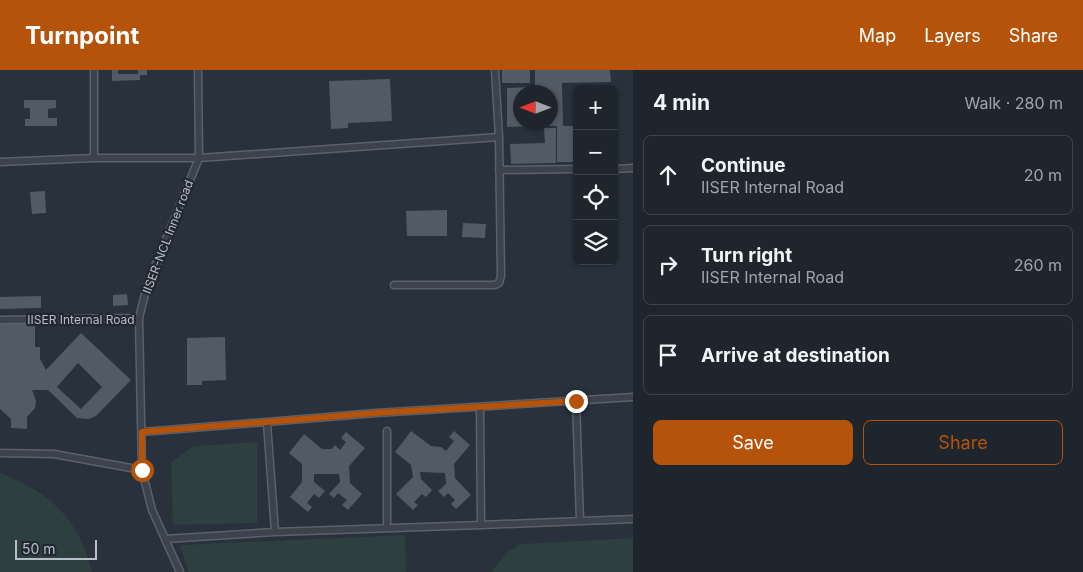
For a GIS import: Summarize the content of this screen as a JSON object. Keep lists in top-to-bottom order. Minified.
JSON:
{"streets":{"lane":["IISER-NCL Inner road","IISER Internal Road"]},"crossings":[["IISER-NCL Inner road","IISER Internal Road"]],"scale_bar":"50 m","north":"left","page":{"header":"Turnpoint","nav":["Map","Layers","Share"],"heading":["4 min","Walk · 280 m"],"map_buttons":["+","−"],"list":[["Continue","IISER Internal Road","20 m"],["Turn right","IISER Internal Road","260 m"],"Arrive at destination"],"buttons":["Save","Share"],"scale":"50 m"}}
